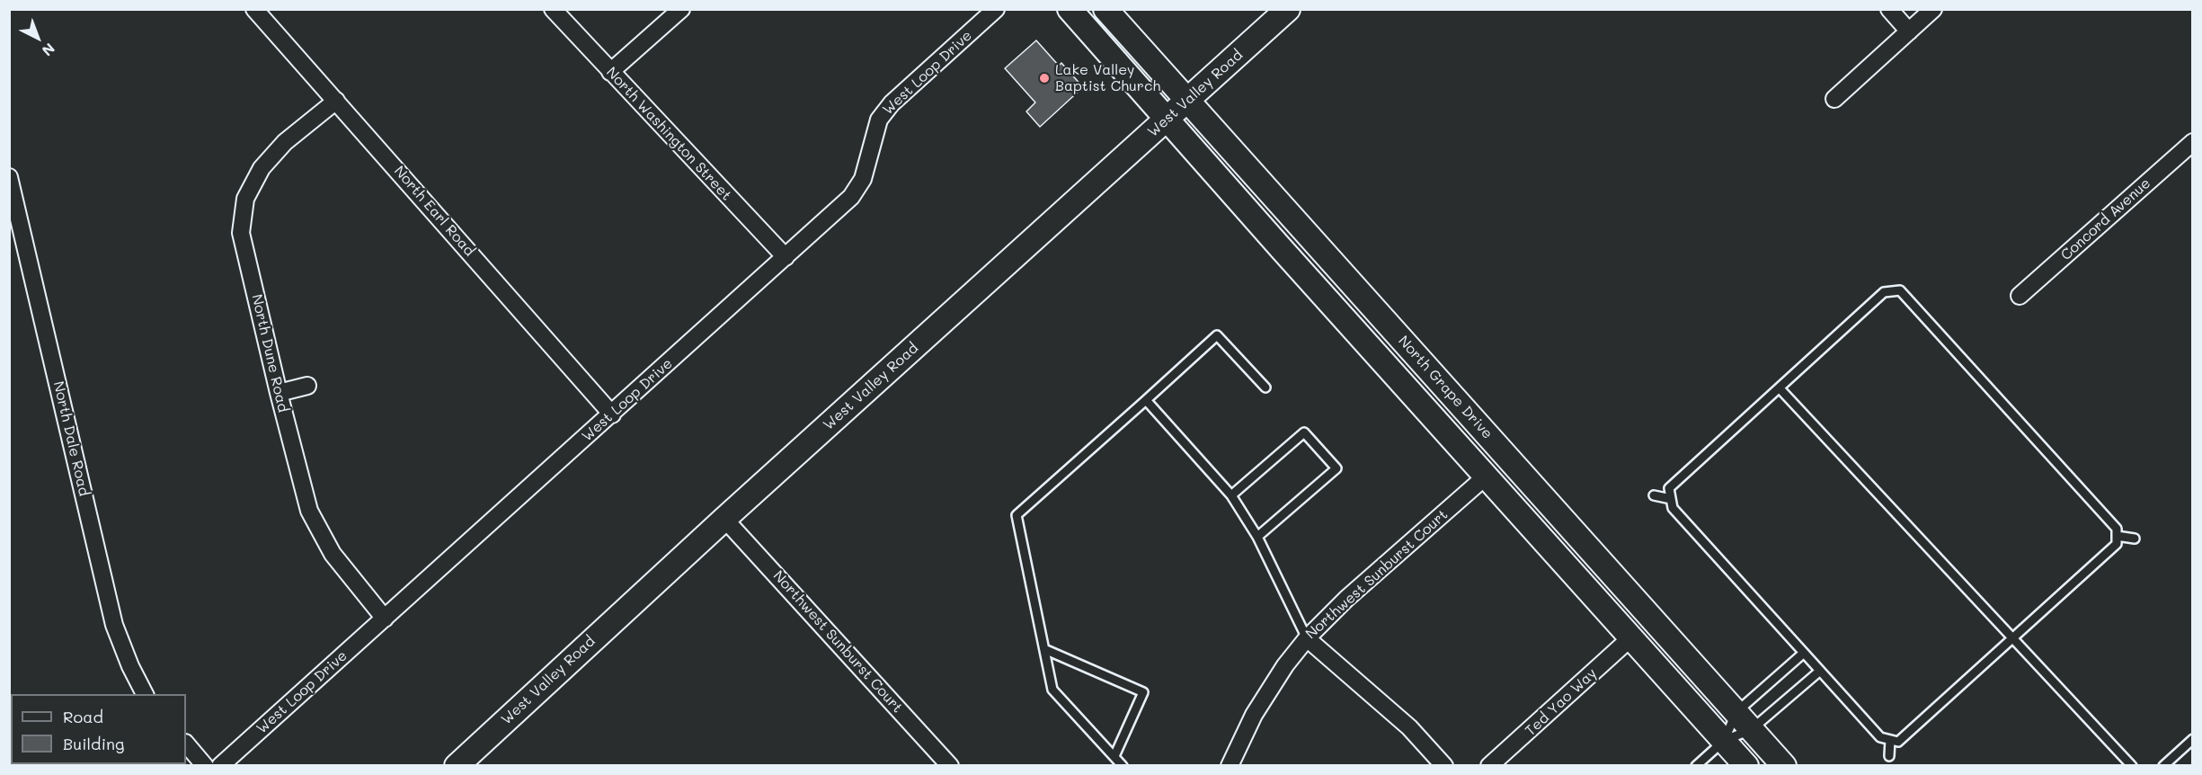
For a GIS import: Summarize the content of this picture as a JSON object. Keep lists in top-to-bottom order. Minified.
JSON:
{"streets":{"main road":["West Valley Road","North Grape Drive"],"street":["West Loop Drive","North Washington Street","North Earl Road","Concord Avenue","North Dune Road","North Dale Road","Northwest Sunburst Court","Ted Yao Way"]},"crossings":[["West Loop Drive","North Washington Street"],["West Loop Drive","North Earl Road"],["West Loop Drive","North Dune Road"],["West Valley Road","North Grape Drive"],["West Valley Road","Northwest Sunburst Court"],["North Earl Road","North Dune Road"],["North Grape Drive","Northwest Sunburst Court"],["North Grape Drive","Ted Yao Way"]],"places":["Lake Valley Baptist Church"],"legend":["Road","Building"],"north":"bottom right"}
